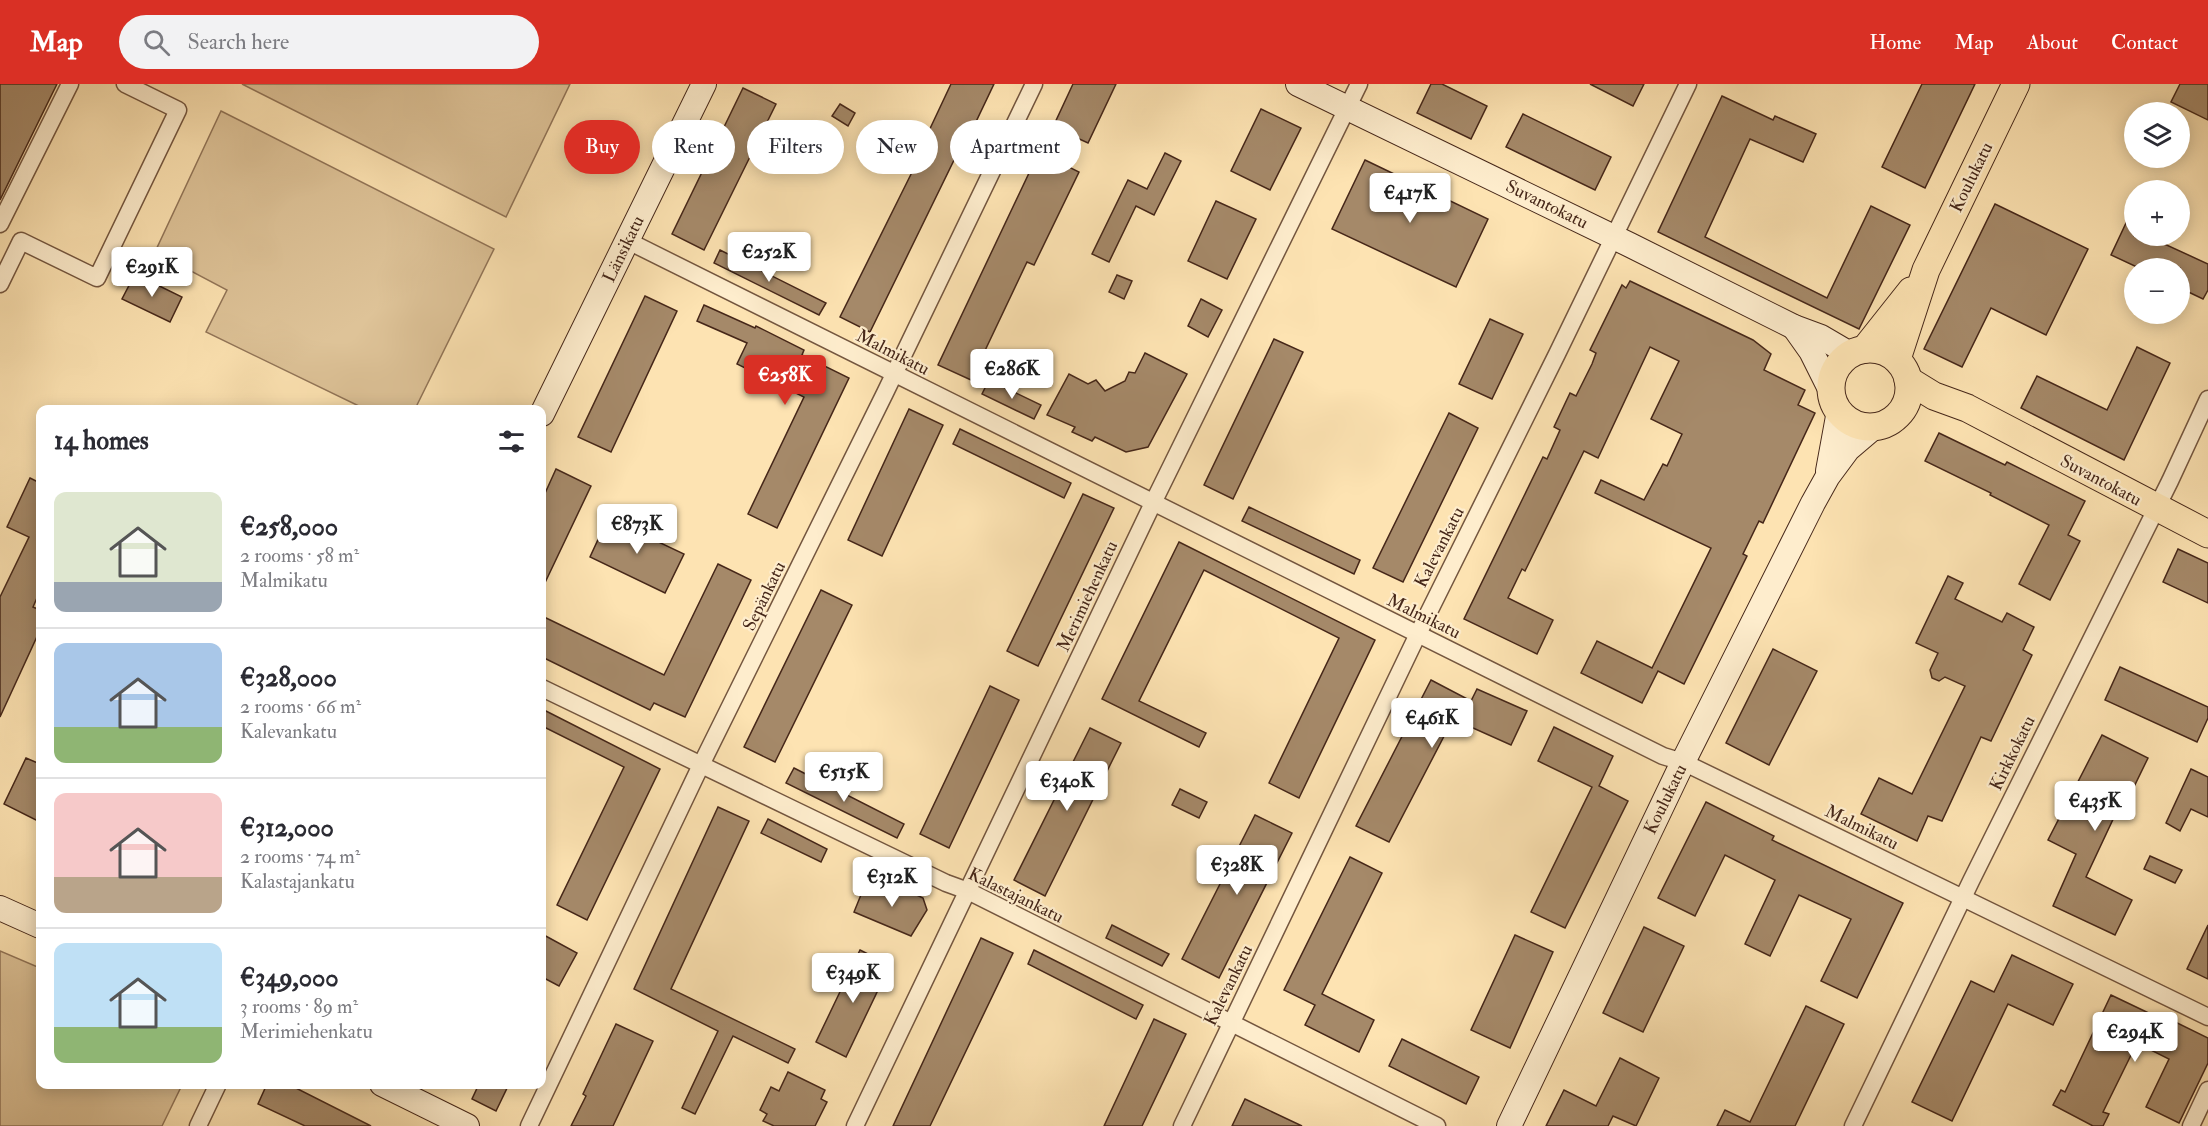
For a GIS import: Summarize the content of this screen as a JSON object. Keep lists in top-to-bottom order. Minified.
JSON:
{"streets":{"main road":["Koulukatu","Suvantokatu"],"street":["Länsikatu","Malmikatu","Kalevankatu","Sepänkatu","Merimiehenkatu","Kirkkokatu","Kalastajankatu"]},"crossings":[["Koulukatu","Suvantokatu"],["Koulukatu","Malmikatu"],["Suvantokatu","Kalevankatu"],["Suvantokatu","Merimiehenkatu"],["Suvantokatu","Kirkkokatu"],["Länsikatu","Malmikatu"],["Malmikatu","Kalevankatu"],["Malmikatu","Sepänkatu"],["Malmikatu","Merimiehenkatu"],["Malmikatu","Kirkkokatu"],["Kalevankatu","Kalastajankatu"],["Sepänkatu","Kalastajankatu"],["Merimiehenkatu","Kalastajankatu"]],"page":{"header":"Map","search":"Search here","nav":["Home","Map","About","Contact"],"map_buttons":["+","−"],"chip":["Buy","Rent","Filters","New","Apartment"],"price":["€417K","€252K","€291K","€286K","€258K","€873K","€461K","€515K","€340K","€435K","€328K","€312K","€349K","€294K"],"heading":"14 homes","list":[{"name":"€258,000","note":"2 rooms · 58 m² · Malmikatu"},{"name":"€328,000","note":"2 rooms · 66 m² · Kalevankatu"},{"name":"€312,000","note":"2 rooms · 74 m² · Kalastajankatu"},{"name":"€349,000","note":"3 rooms · 89 m² · Merimiehenkatu"}]}}
